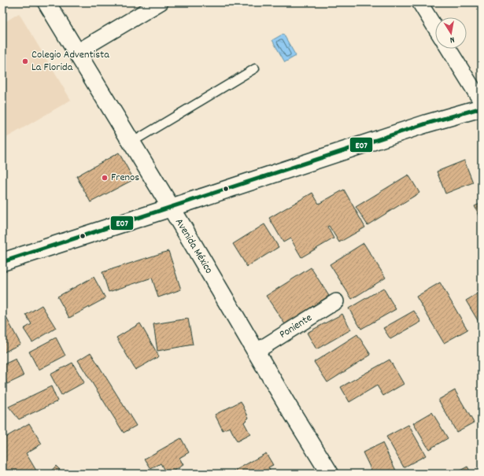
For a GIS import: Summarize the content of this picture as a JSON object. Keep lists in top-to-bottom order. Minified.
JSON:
{"streets":{"street":["Avenida México","Poniente"]},"crossings":[["Avenida México","Poniente"]],"places":["Colegio Adventista La Florida","Frenos"],"lines":["transit line E07"],"north":"bottom"}
